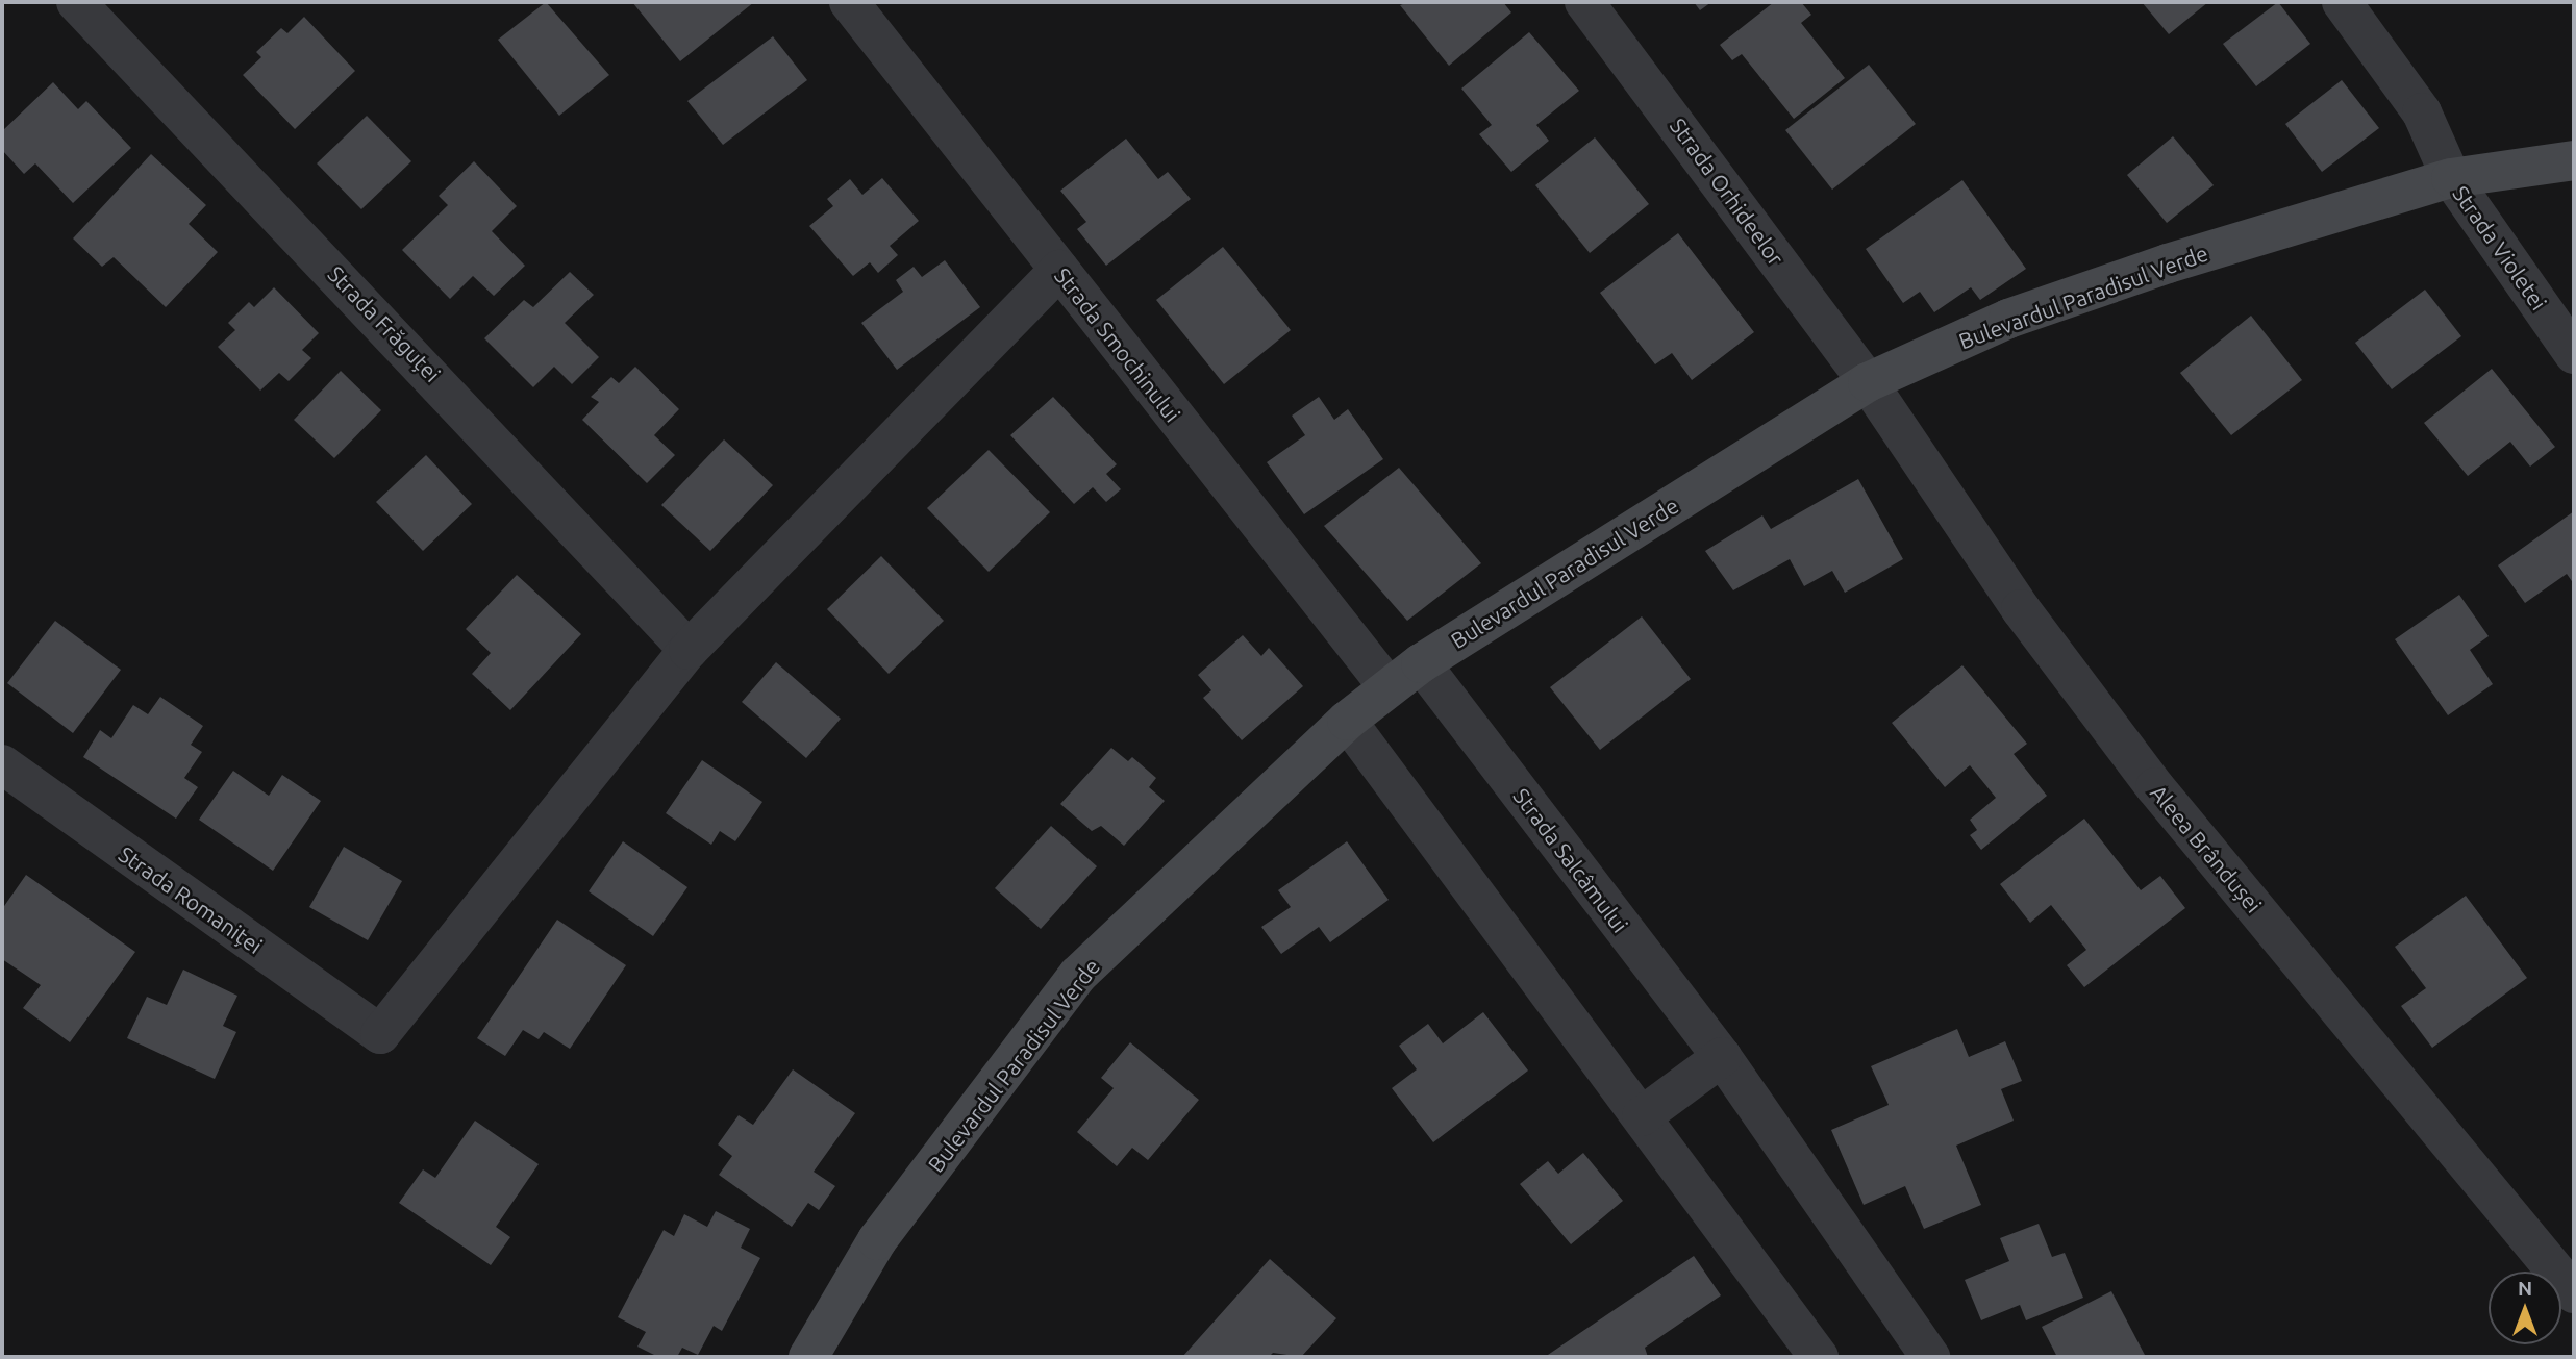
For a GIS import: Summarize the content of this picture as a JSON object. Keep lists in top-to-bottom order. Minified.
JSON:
{"streets":{"street":["Strada Orhideelor","Strada Violetei","Bulevardul Paradisul Verde","Strada Frăguței","Strada Smochinului","Aleea Brândușei","Strada Salcâmului","Strada Romaniței"]},"crossings":[["Strada Orhideelor","Bulevardul Paradisul Verde"],["Strada Orhideelor","Aleea Brândușei"],["Strada Violetei","Bulevardul Paradisul Verde"],["Bulevardul Paradisul Verde","Strada Smochinului"],["Bulevardul Paradisul Verde","Aleea Brândușei"],["Bulevardul Paradisul Verde","Strada Salcâmului"],["Strada Frăguței","Strada Romaniței"]],"north":"top"}
